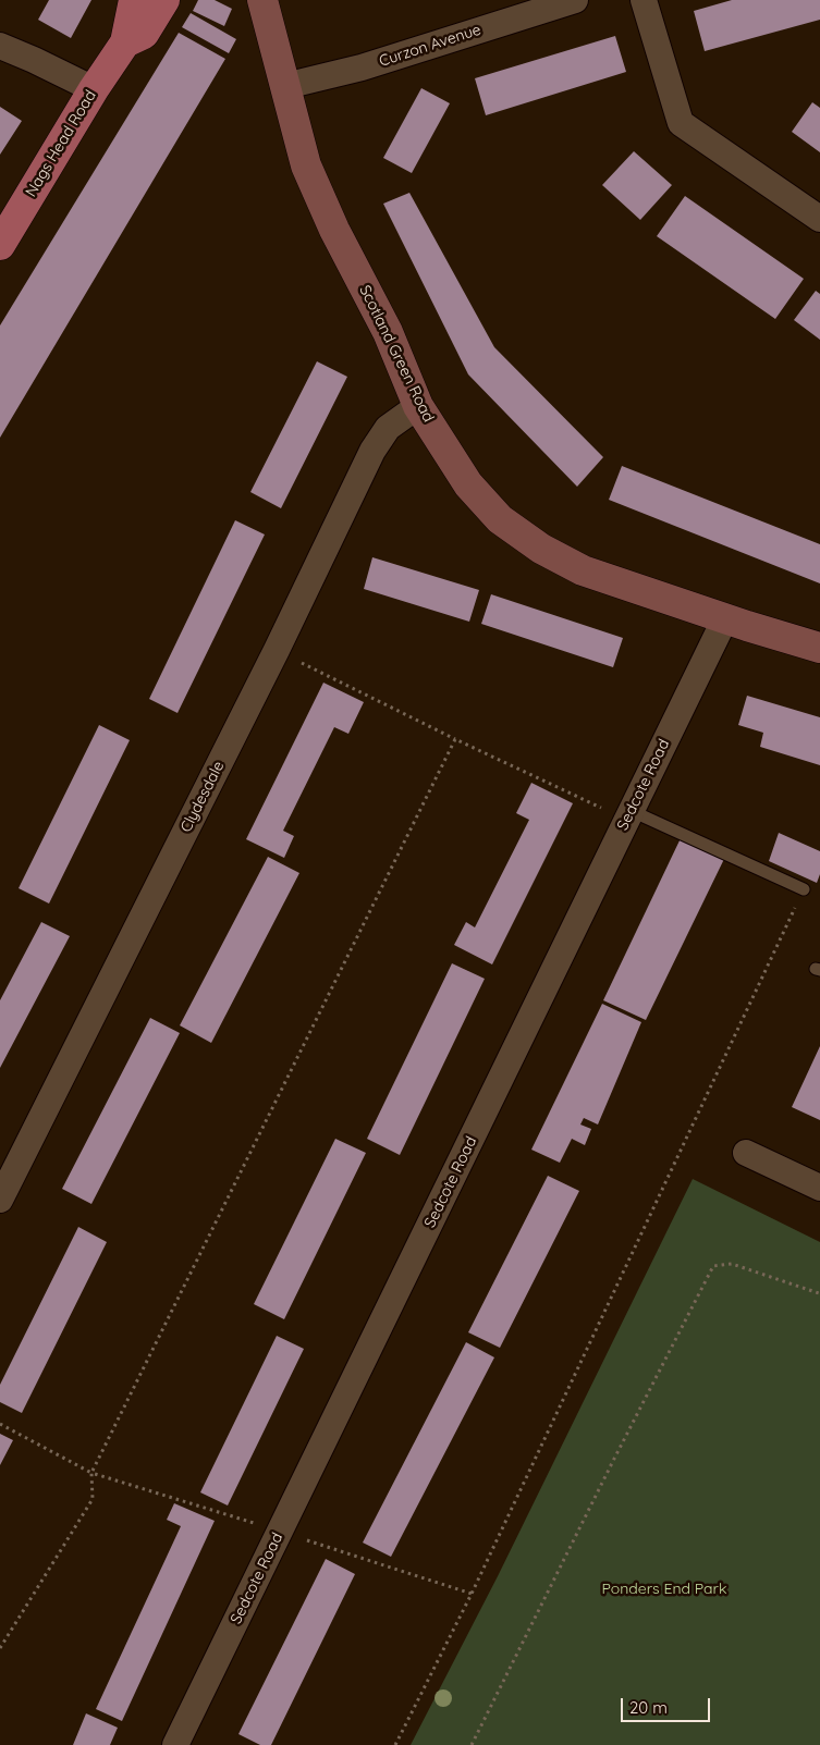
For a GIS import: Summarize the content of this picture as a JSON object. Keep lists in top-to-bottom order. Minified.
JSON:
{"streets":{"main road":["Nags Head Road"],"street":["Curzon Avenue","Scotland Green Road","Sedcote Road","Clydesdale"]},"crossings":[["Curzon Avenue","Scotland Green Road"],["Scotland Green Road","Sedcote Road"],["Scotland Green Road","Clydesdale"]],"parks":["Ponders End Park"],"scale_bar":"20 m"}
